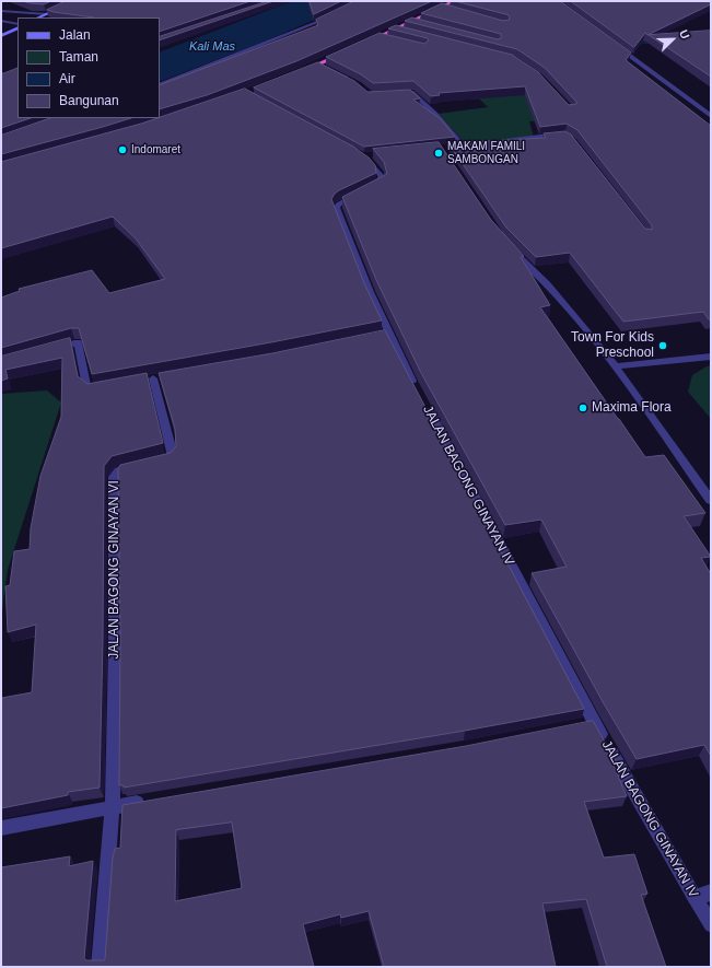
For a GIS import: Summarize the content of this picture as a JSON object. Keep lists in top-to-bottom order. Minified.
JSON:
{"streets":{"street":["JALAN BAGONG GINAYAN IV","JALAN BAGONG GINAYAN VI"]},"water":["Kali Mas"],"places":["Indomaret","MAKAM FAMILI SAMBONGAN","Town For Kids Preschool","Maxima Flora"],"legend":["Jalan","Taman","Air","Bangunan"],"north":"top right"}
